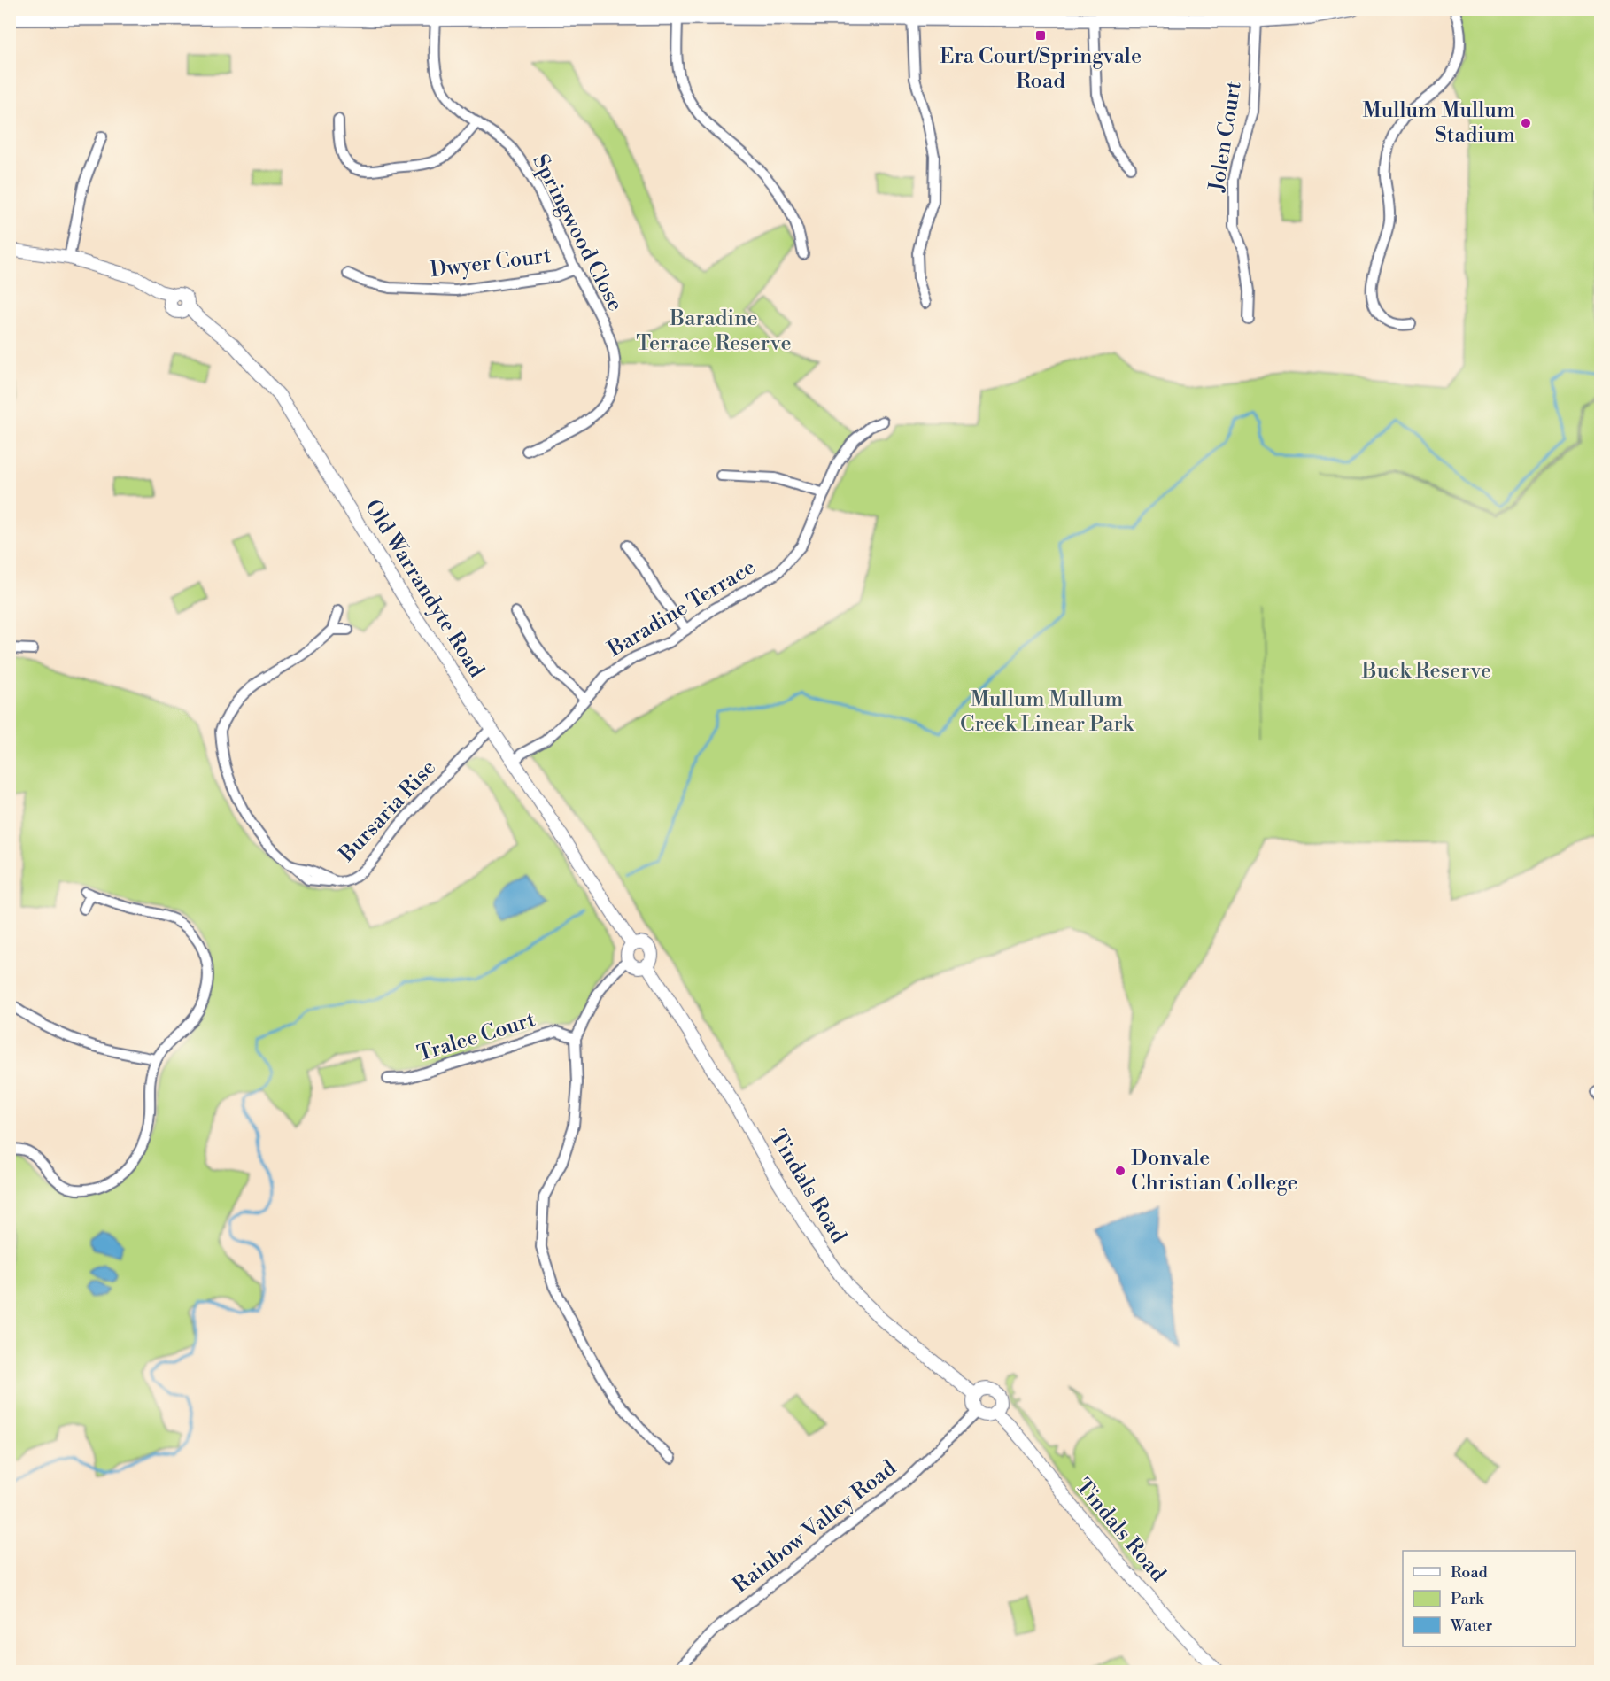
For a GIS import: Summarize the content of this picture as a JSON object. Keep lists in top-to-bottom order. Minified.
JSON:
{"streets":{"main road":["Old Warrandyte Road","Tindals Road"],"street":["Jolen Court","Springwood Close","Dwyer Court","Baradine Terrace","Bursaria Rise","Tralee Court","Rainbow Valley Road"]},"crossings":[["Springwood Close","Dwyer Court"],["Old Warrandyte Road","Baradine Terrace"],["Old Warrandyte Road","Bursaria Rise"],["Old Warrandyte Road","Tindals Road"],["Tindals Road","Rainbow Valley Road"]],"parks":["Baradine Terrace Reserve","Buck Reserve","Mullum Mullum Creek Linear Park"],"places":{"transit":["Era Court/Springvale Road"],"other":["Mullum Mullum Stadium","Donvale Christian College"]},"legend":["Road","Park","Water"]}
